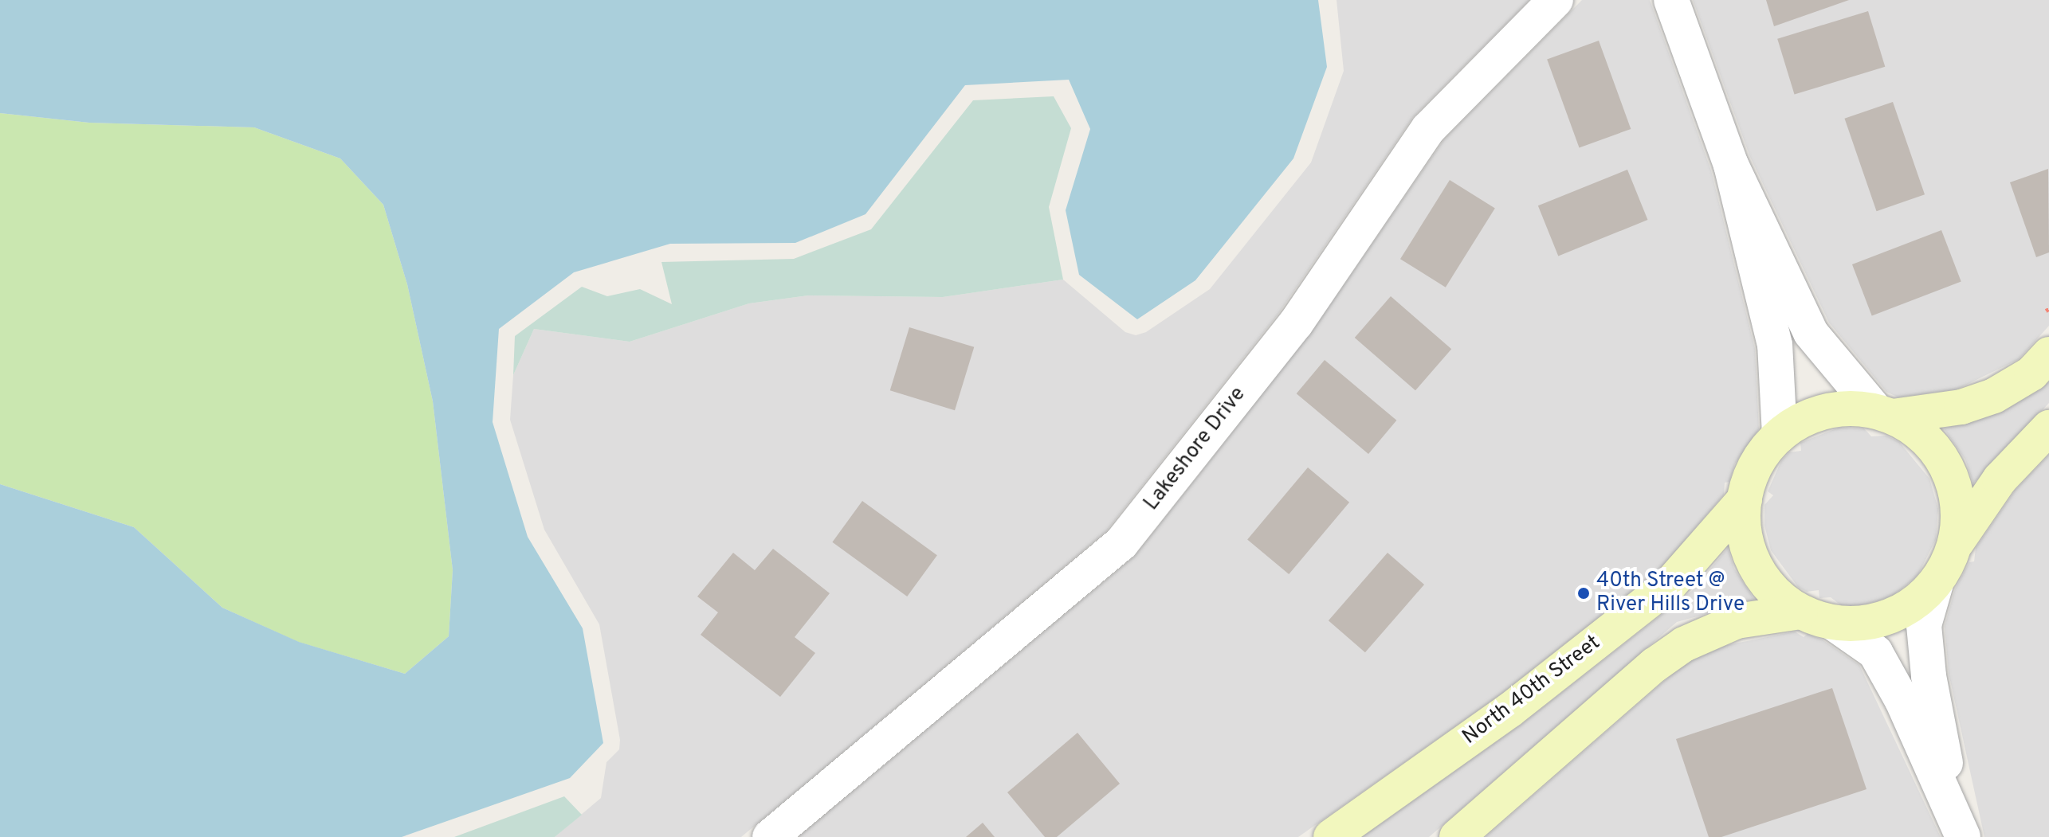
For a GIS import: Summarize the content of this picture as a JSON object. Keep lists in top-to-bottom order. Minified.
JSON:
{"streets":{"main road":["North 40th Street"],"street":["Lakeshore Drive"]},"places":["40th Street @ River Hills Drive"]}
